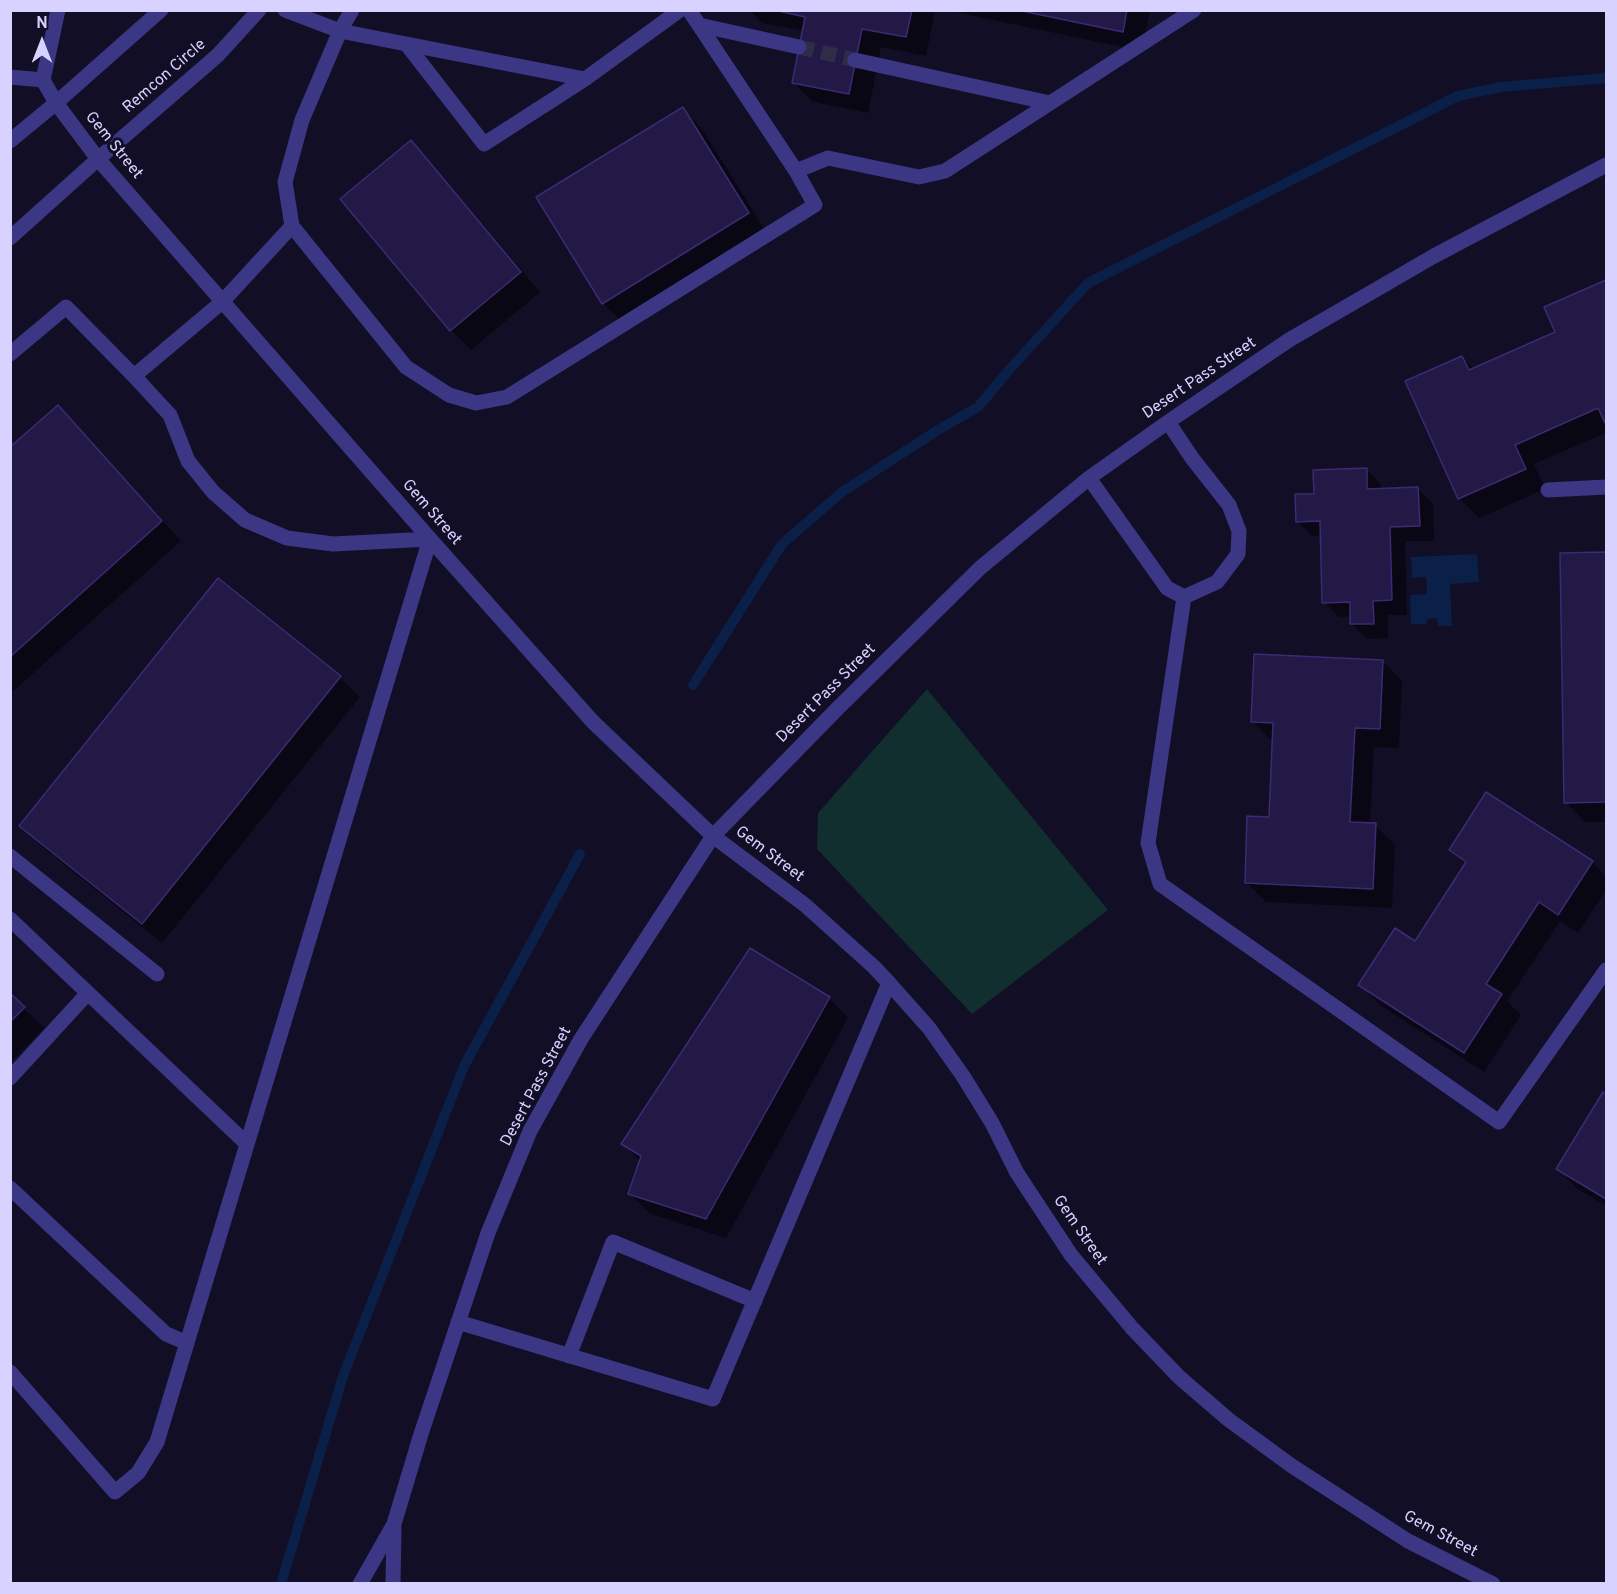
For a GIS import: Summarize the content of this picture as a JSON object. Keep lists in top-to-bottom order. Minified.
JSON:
{"streets":{"street":["Remcon Circle","Gem Street","Desert Pass Street"]},"crossings":[["Remcon Circle","Gem Street"],["Gem Street","Desert Pass Street"]],"north":"top"}
